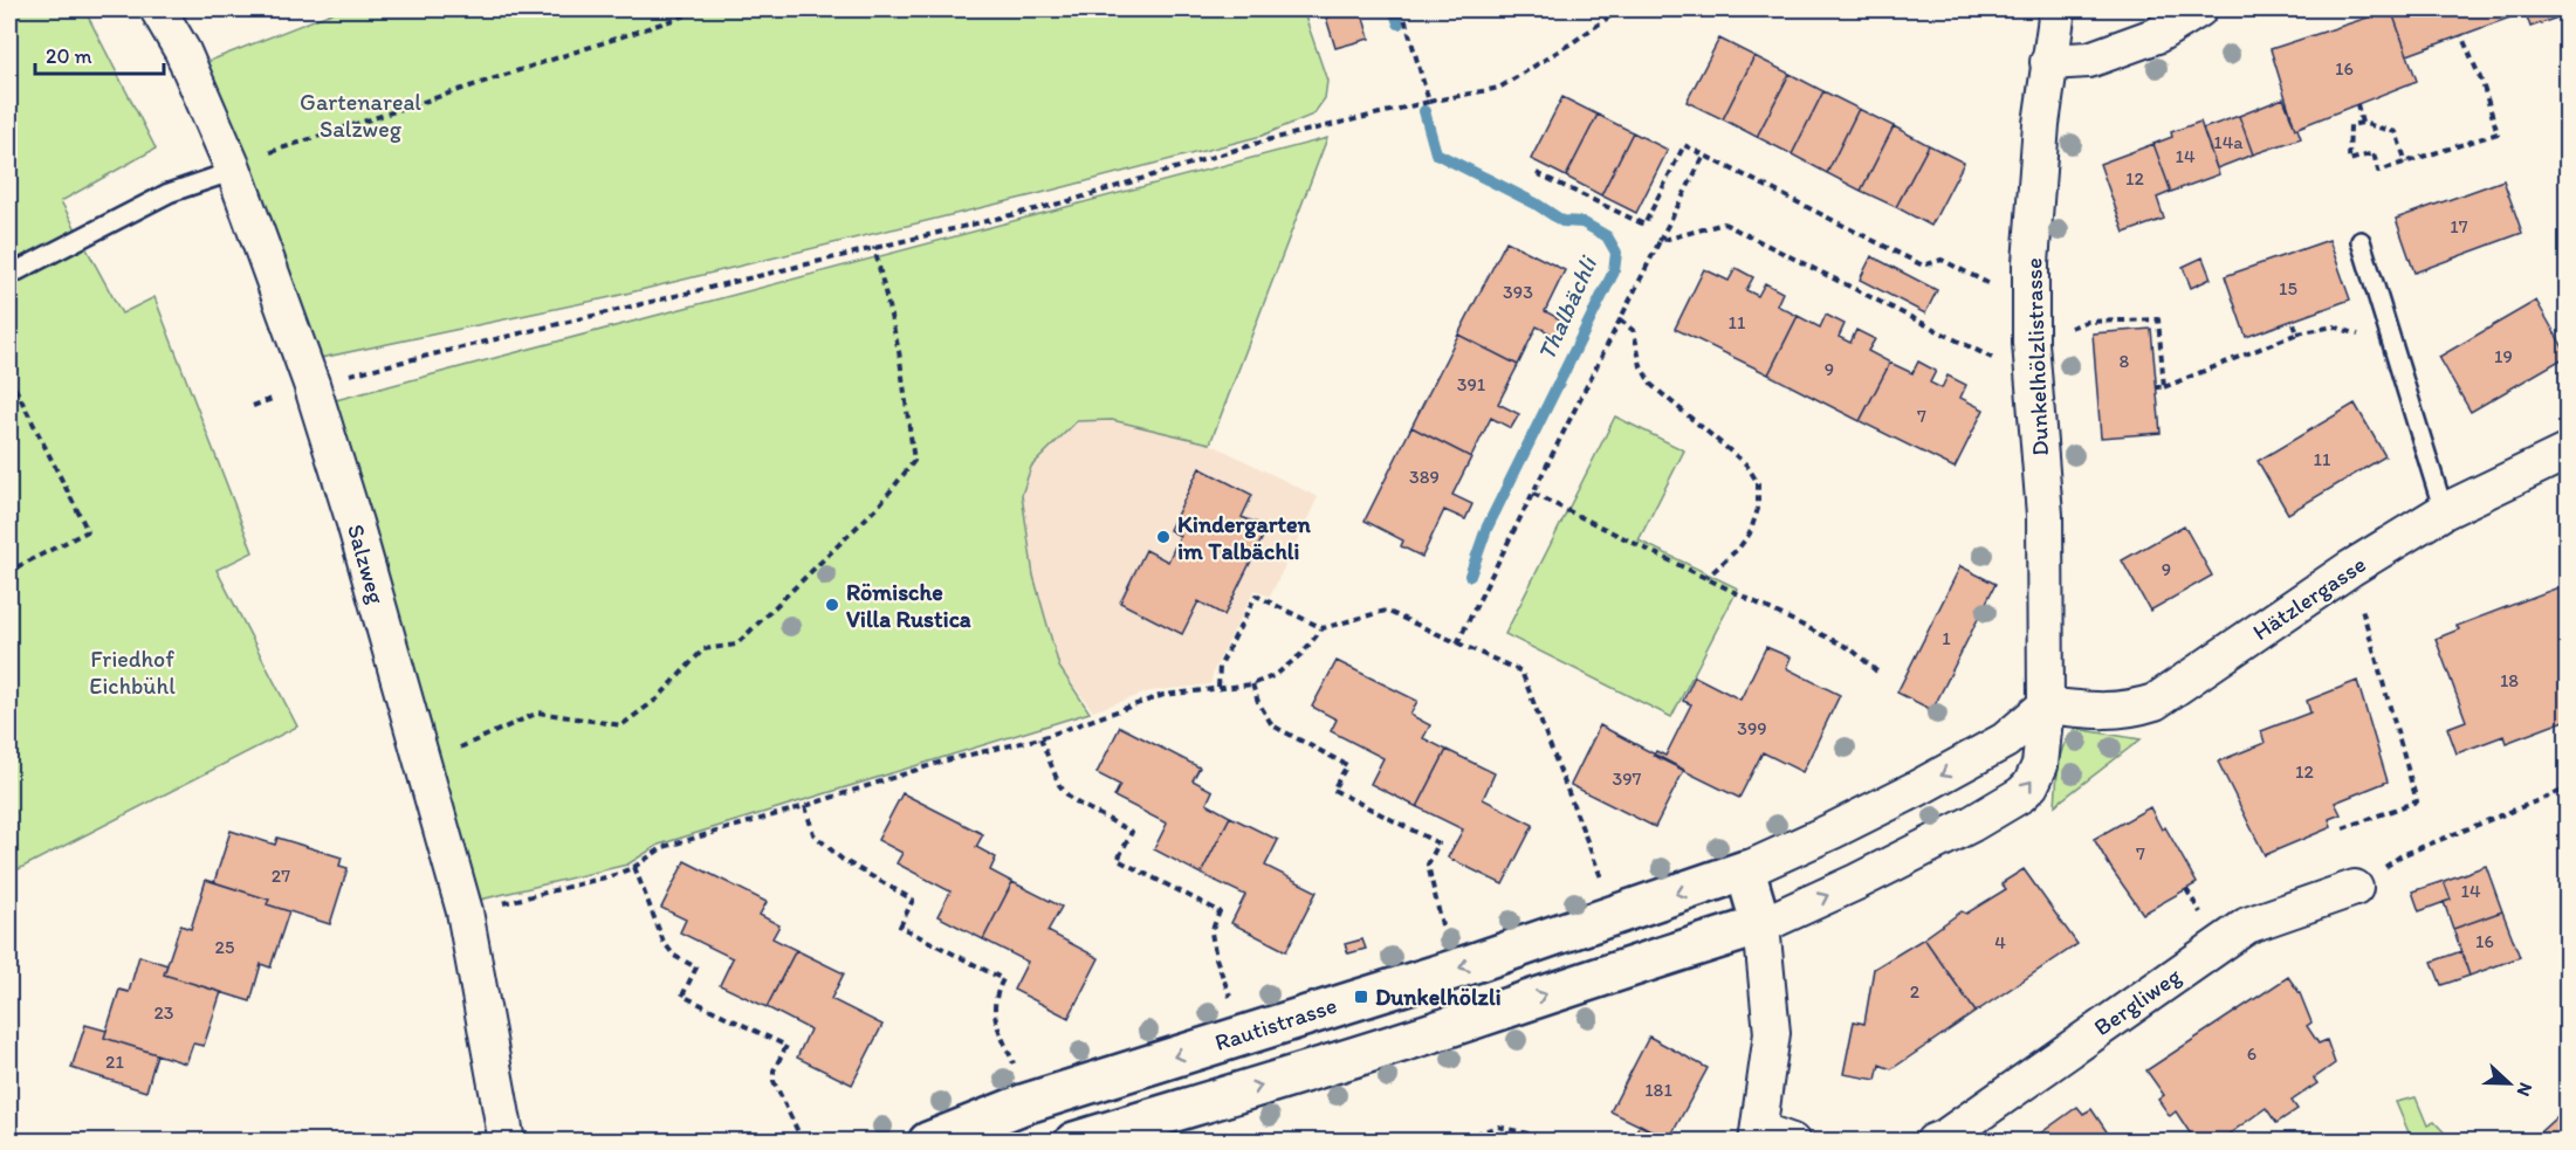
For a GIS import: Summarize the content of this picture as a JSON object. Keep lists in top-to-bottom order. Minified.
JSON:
{"streets":{"street":["Dunkelhölzlistrasse","Salzweg","Hätzlergasse","Bergliweg","Rautistrasse"]},"crossings":[["Dunkelhölzlistrasse","Hätzlergasse"]],"water":["Thalbächli"],"parks":["Gartenareal Salzweg","Friedhof Eichbühl"],"places":{"other":["Kindergarten im Talbächli","Römische Villa Rustica"],"transit":["Dunkelhölzli"]},"house_numbers":["16","14a","14","12","17","15","393","11","19","8","9","391","7","11","389","9","1","18","399","12","397","7","27","14","16","4","25","2","23","6","21","181"],"scale_bar":"20 m","north":"right"}
